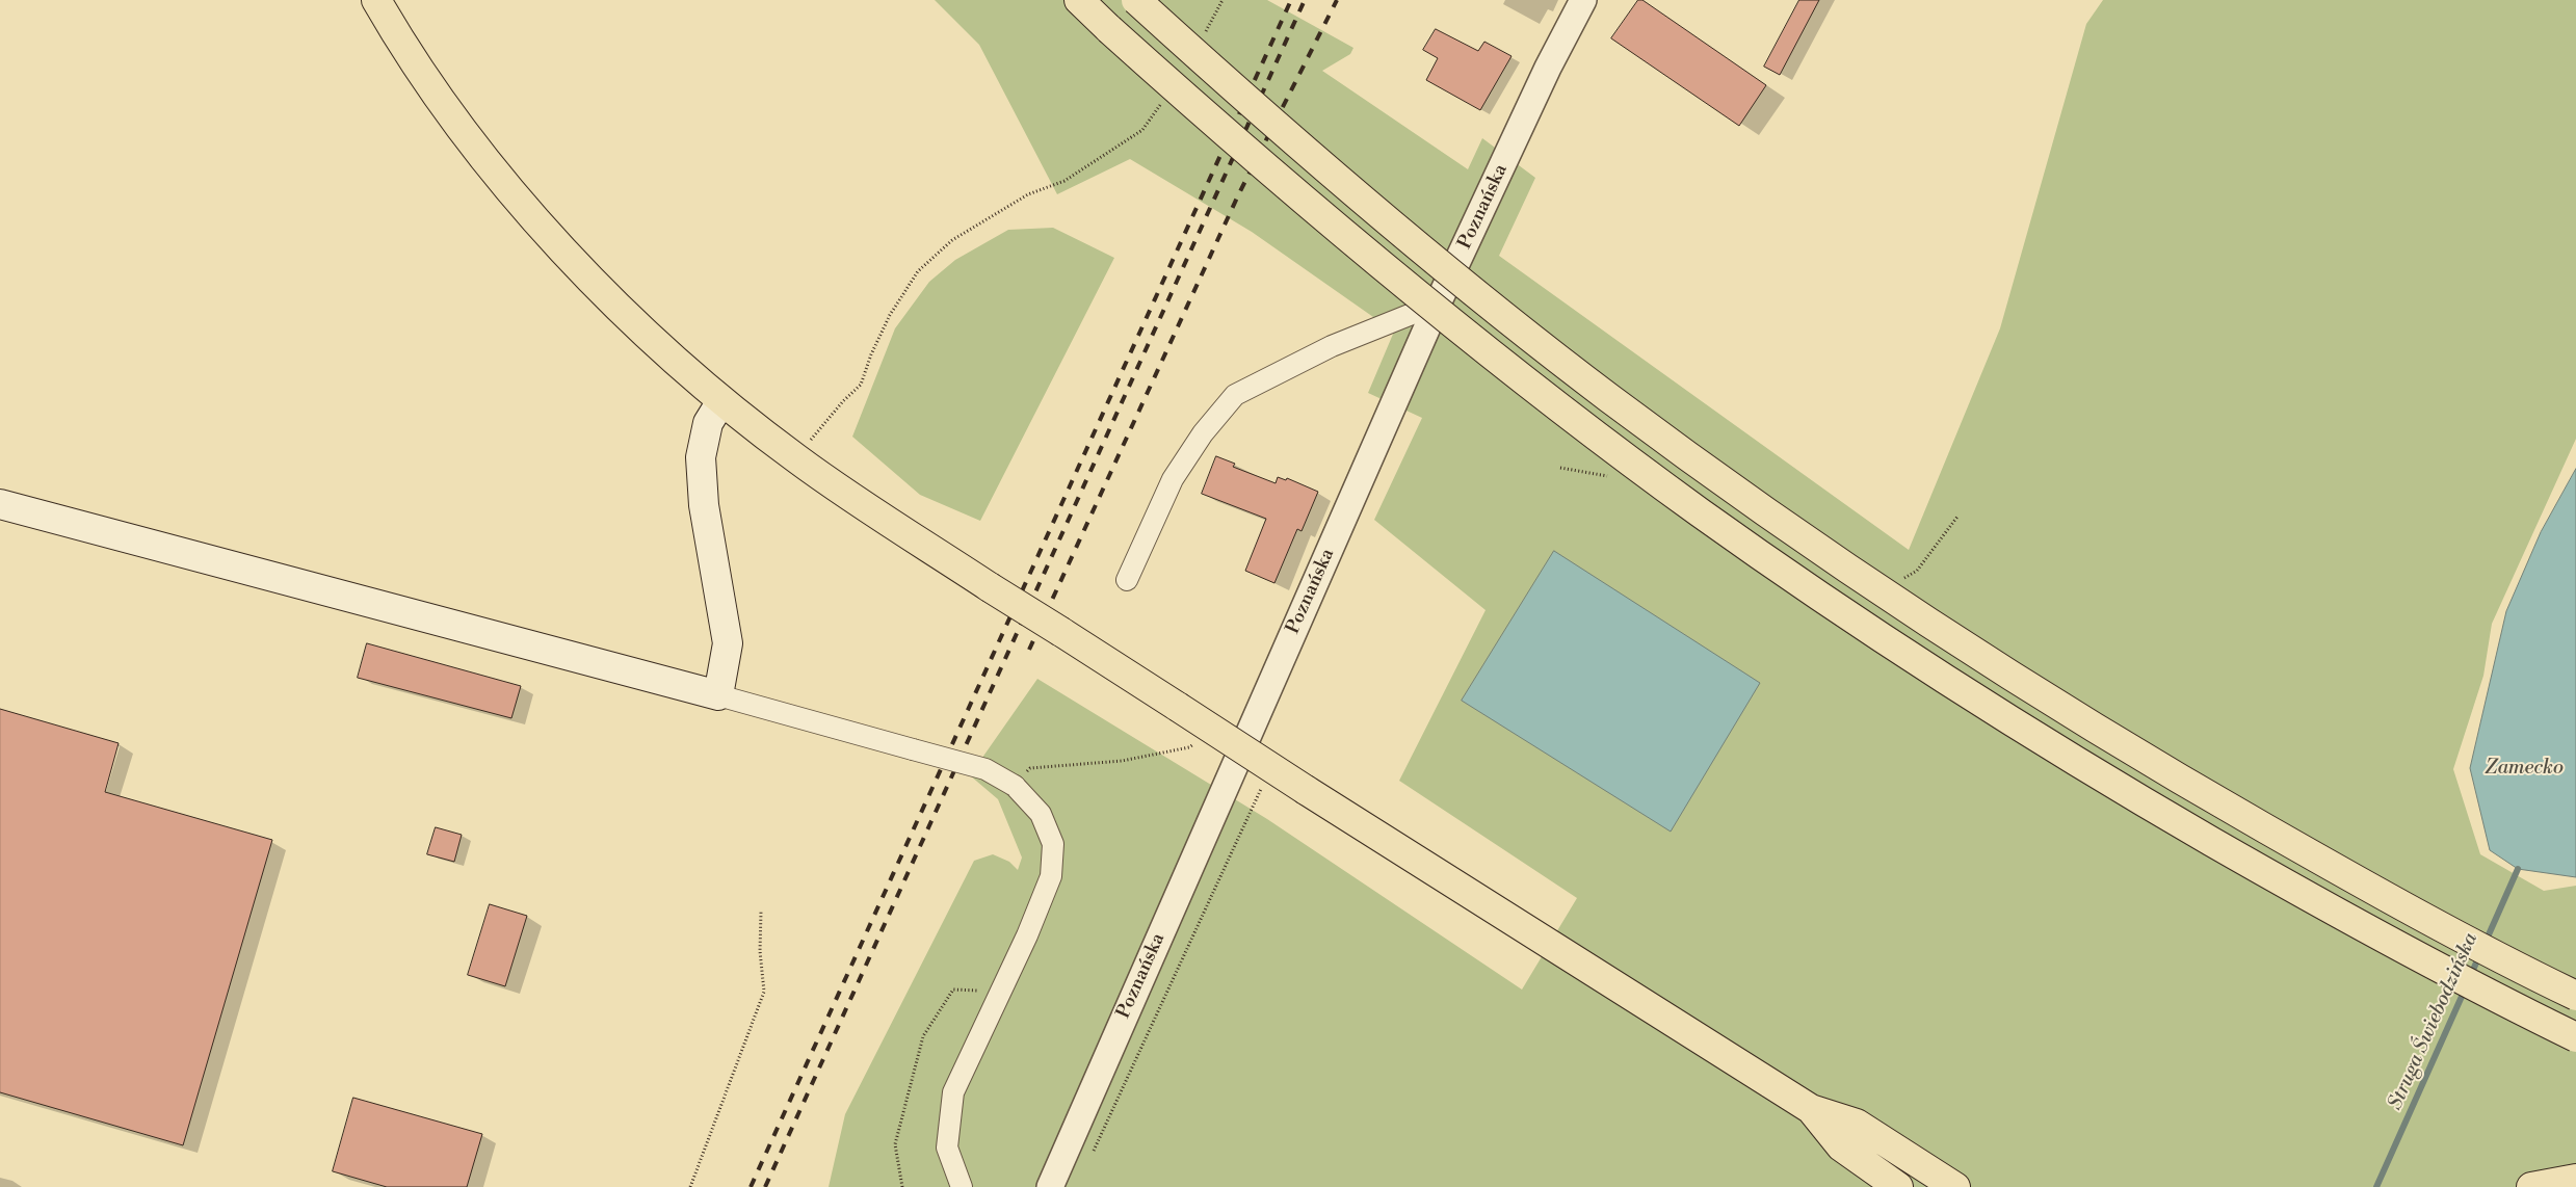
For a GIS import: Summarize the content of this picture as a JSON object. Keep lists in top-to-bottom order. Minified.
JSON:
{"streets":{"street":["Poznańska"]},"water":["Zamecko","Struga Świebodzińska"]}
